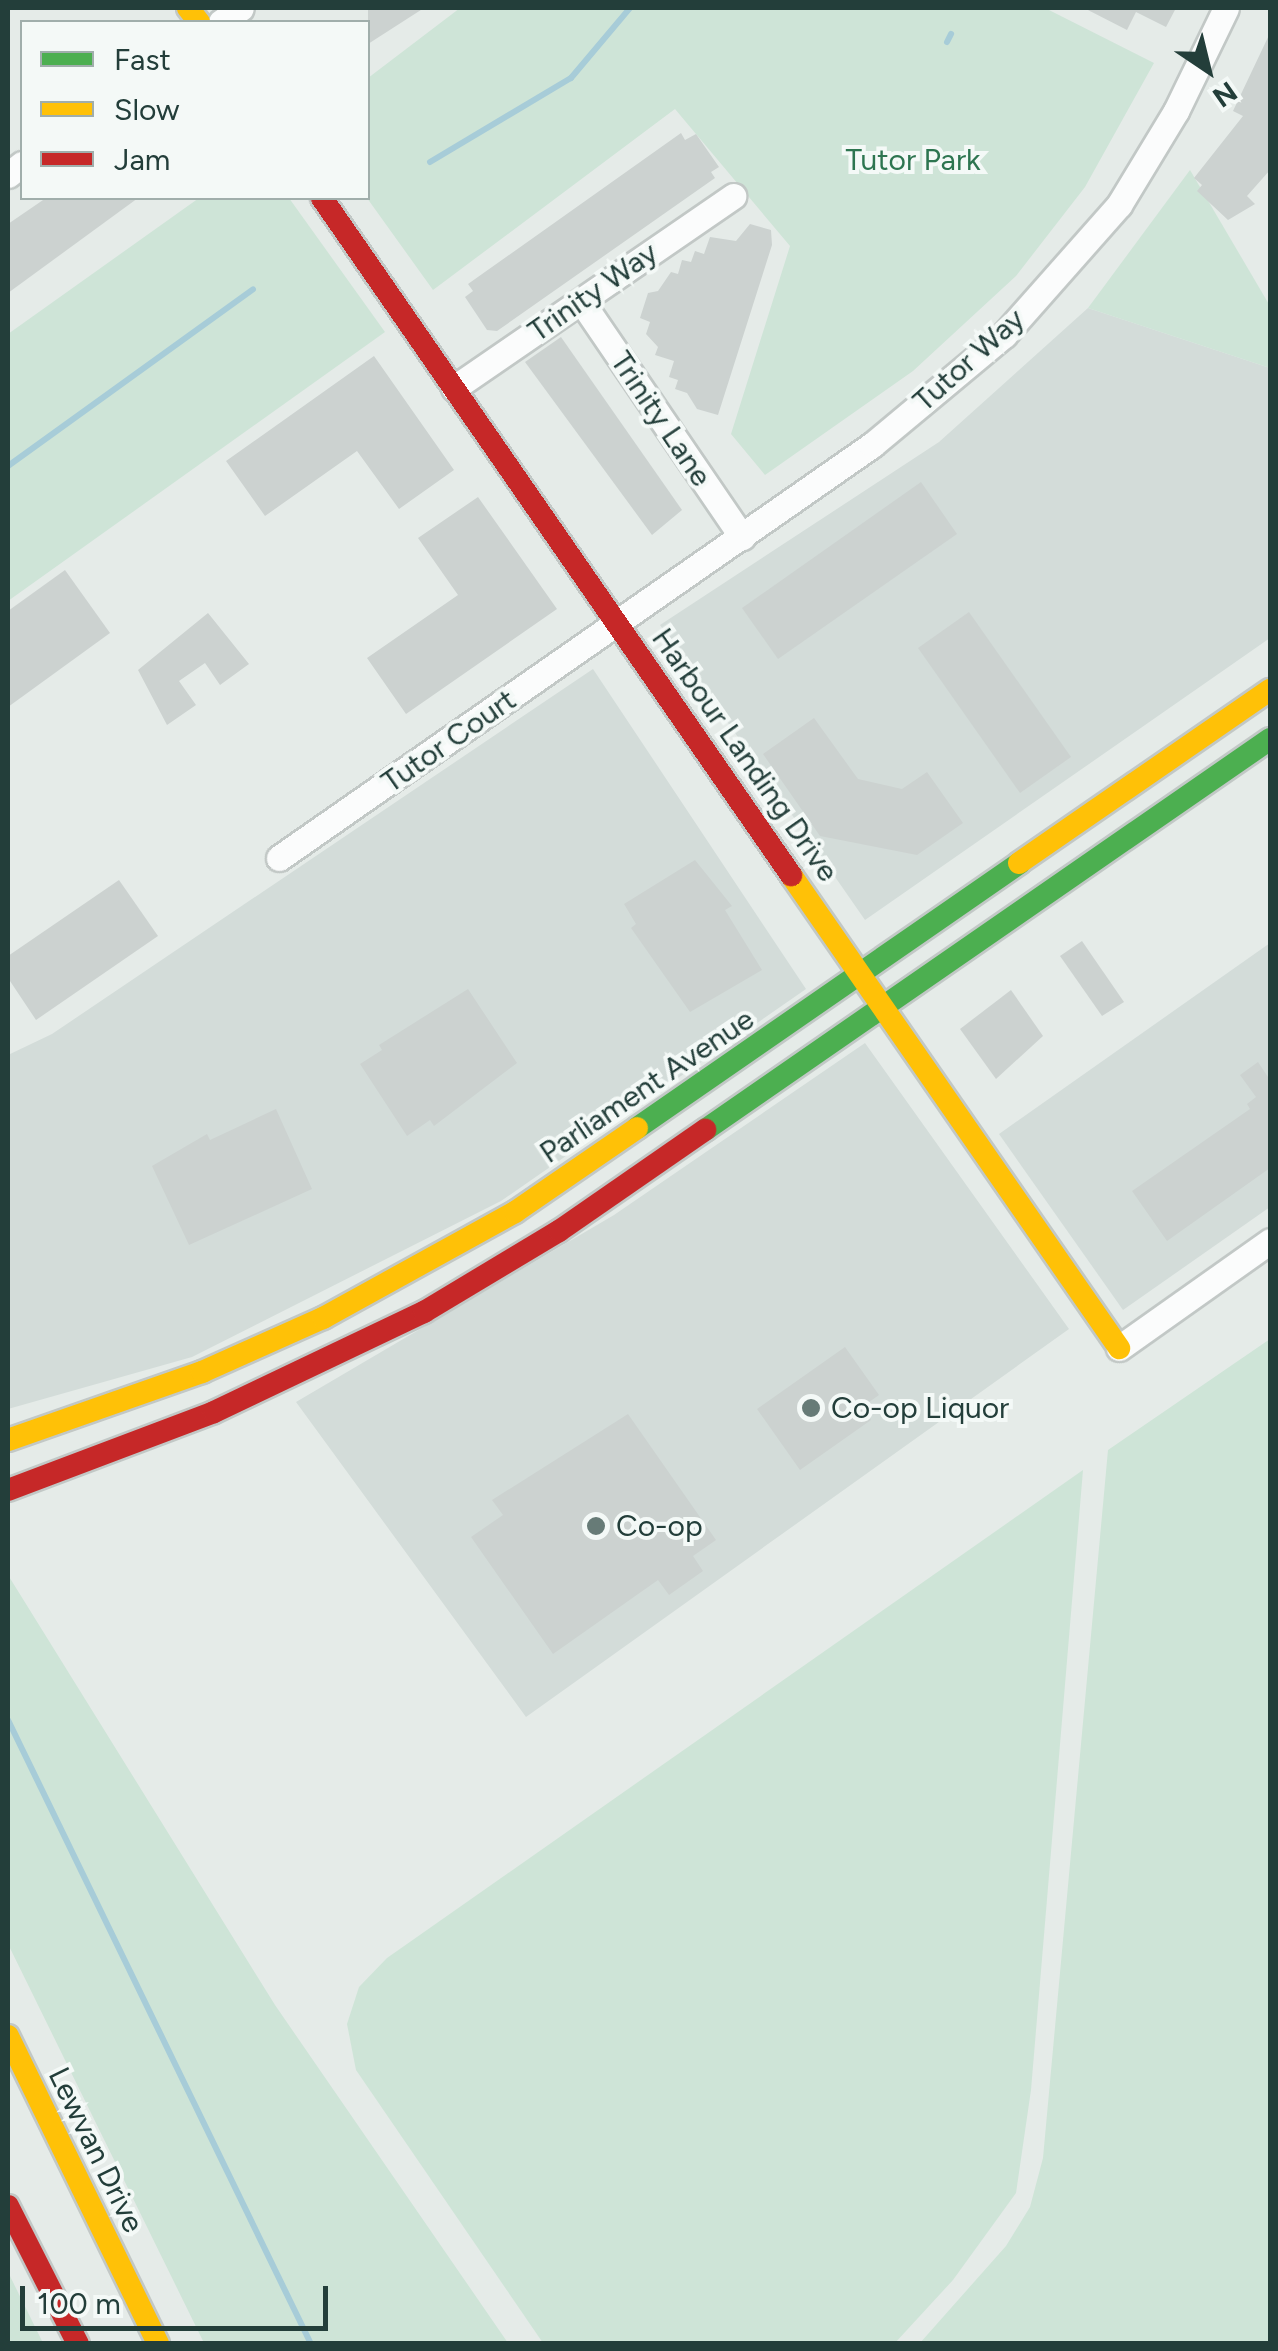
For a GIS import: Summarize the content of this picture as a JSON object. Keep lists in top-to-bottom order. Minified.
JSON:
{"streets":{"main road":["Harbour Landing Drive","Parliament Avenue","Lewvan Drive"],"street":["Trinity Way","Tutor Way","Trinity Lane","Tutor Court"]},"crossings":[["Trinity Way","Trinity Lane"],["Trinity Way","Harbour Landing Drive"],["Tutor Way","Trinity Lane"],["Tutor Way","Tutor Court"],["Tutor Way","Harbour Landing Drive"],["Tutor Court","Harbour Landing Drive"],["Harbour Landing Drive","Parliament Avenue"]],"parks":["Tutor Park"],"places":["Co-op Liquor","Co-op"],"legend":["Fast","Slow","Jam"],"scale_bar":"100 m","north":"bottom right"}
